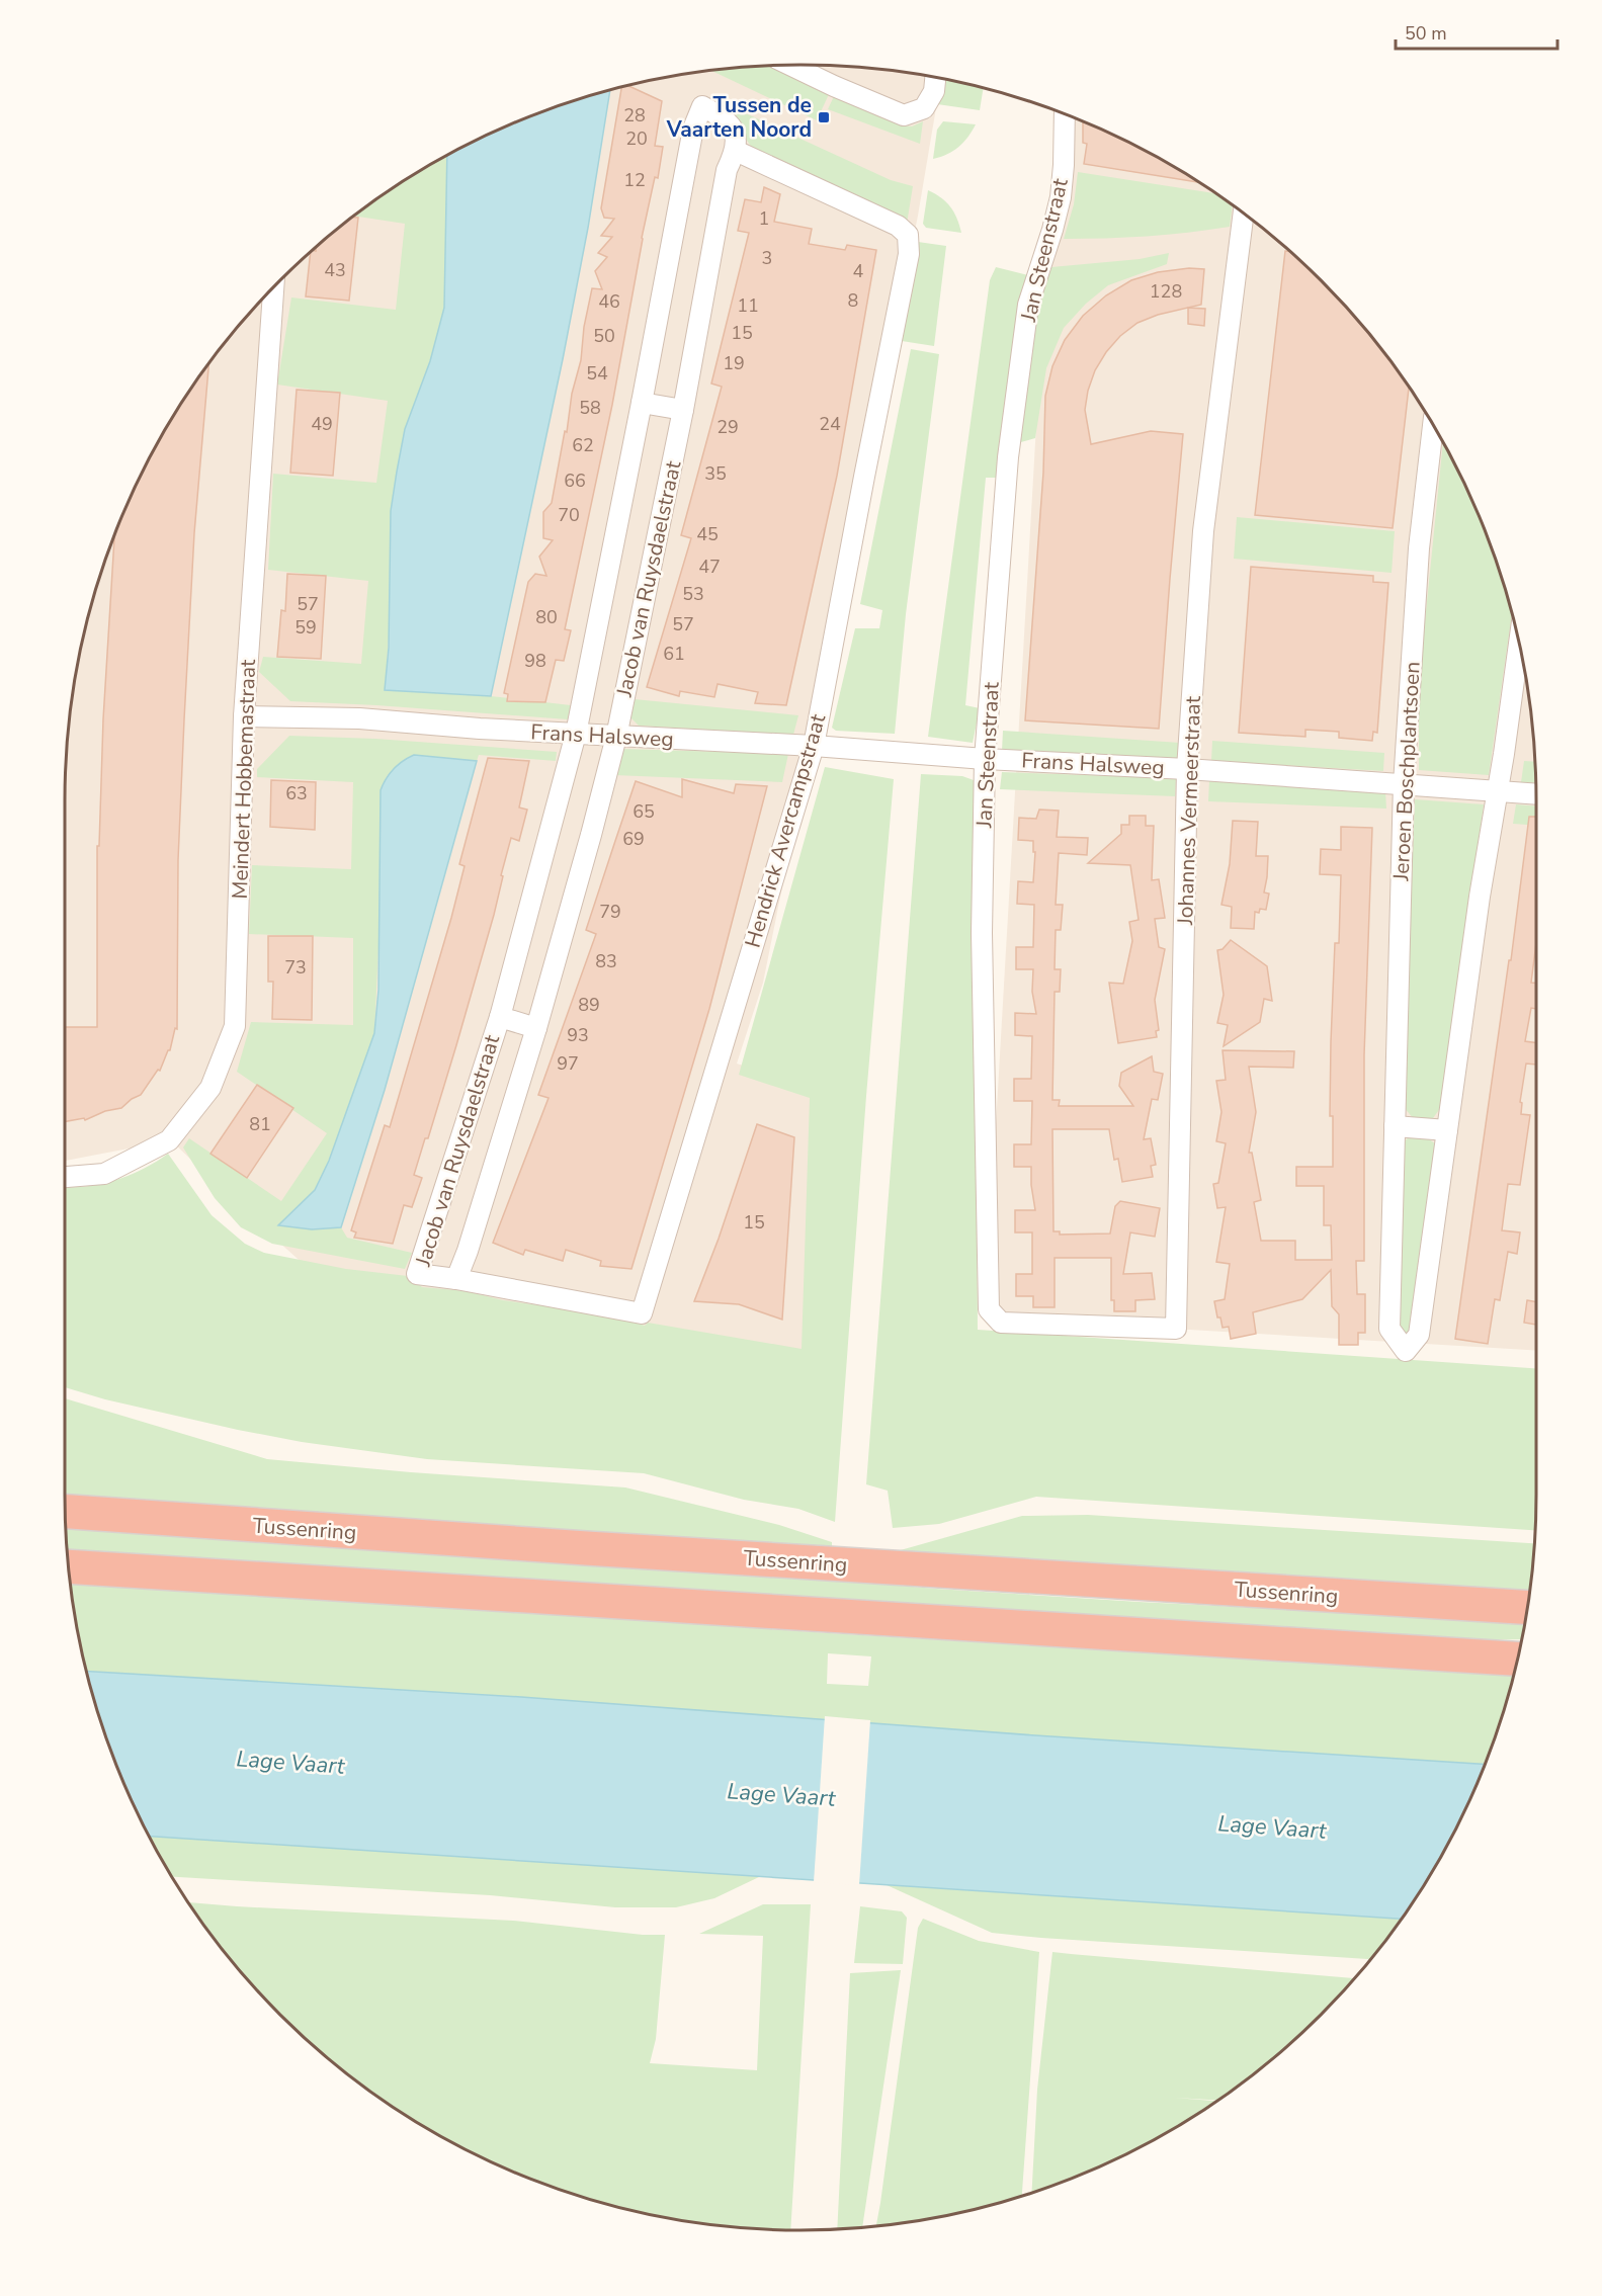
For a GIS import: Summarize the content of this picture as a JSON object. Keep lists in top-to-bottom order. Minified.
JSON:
{"streets":{"highway":["Tussenring"],"street":["Jan Steenstraat","Jacob van Ruysdaelstraat","Frans Halsweg","Jeroen Boschplantsoen","Meindert Hobbemastraat","Johannes Vermeerstraat","Hendrick Avercampstraat"]},"crossings":[["Jan Steenstraat","Frans Halsweg"],["Jan Steenstraat","Johannes Vermeerstraat"],["Jacob van Ruysdaelstraat","Frans Halsweg"],["Jacob van Ruysdaelstraat","Hendrick Avercampstraat"],["Frans Halsweg","Jeroen Boschplantsoen"],["Frans Halsweg","Meindert Hobbemastraat"],["Frans Halsweg","Johannes Vermeerstraat"],["Frans Halsweg","Hendrick Avercampstraat"]],"water":["Lage Vaart"],"places":{"transit":["Tussen de Vaarten Noord"]},"house_numbers":["28","20","12","1","3","43","4","128","8","46","11","15","50","19","54","58","49","24","29","62","35","66","70","45","47","53","57","80","57","59","61","98","63","65","69","79","83","73","89","93","97","81","15"],"scale_bar":"50 m"}
